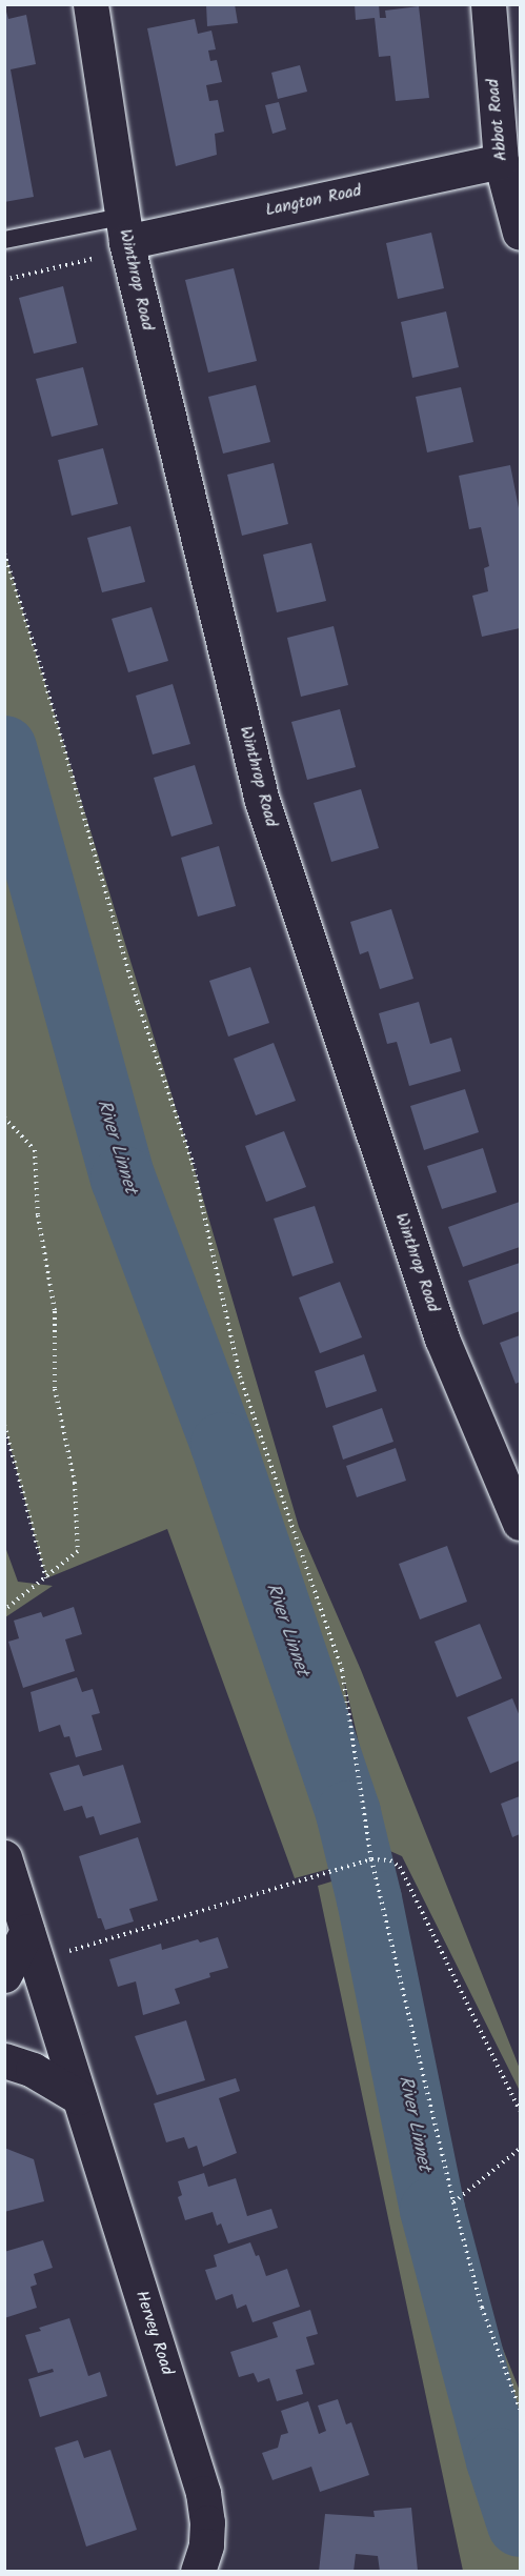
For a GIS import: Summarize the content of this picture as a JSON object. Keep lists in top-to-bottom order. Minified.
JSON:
{"streets":{"street":["Abbot Road","Langton Road","Winthrop Road","Hervey Road"]},"crossings":[["Abbot Road","Langton Road"],["Langton Road","Winthrop Road"]],"water":["River Linnet"]}
